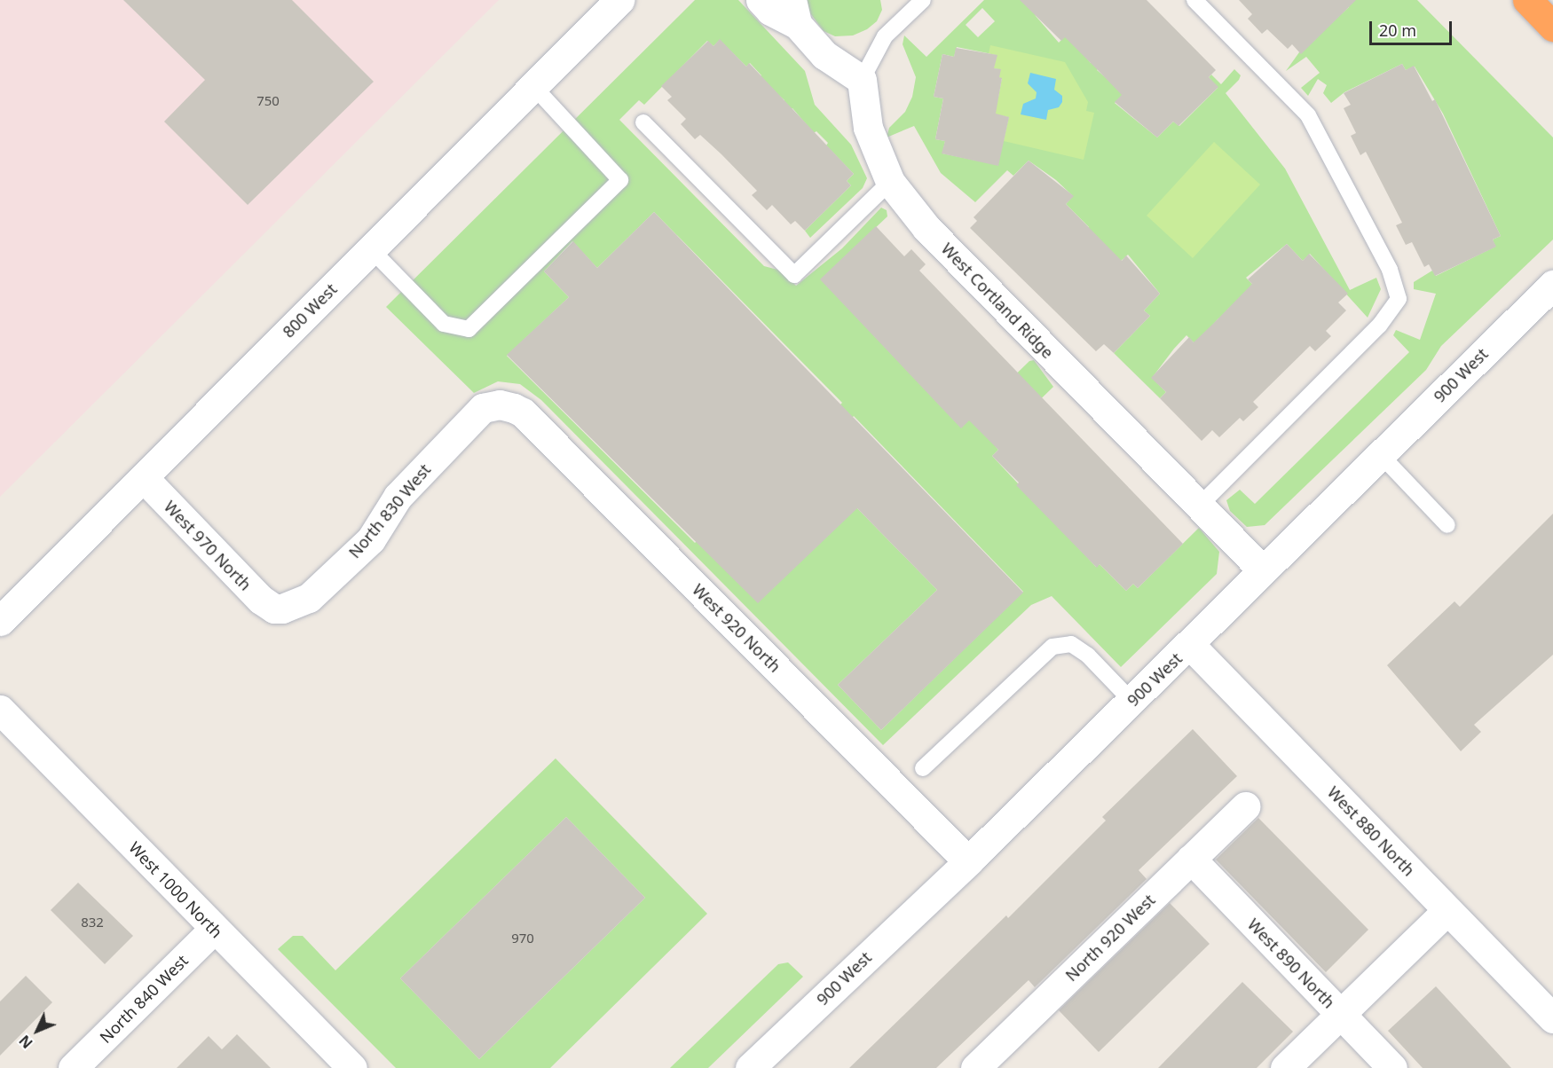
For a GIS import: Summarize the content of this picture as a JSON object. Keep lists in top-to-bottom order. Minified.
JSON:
{"streets":{"street":["West Cortland Ridge","800 West","900 West","North 830 West","West 970 North","West 920 North","West 880 North","West 1000 North","North 920 West","West 890 North","North 840 West"]},"crossings":[["West Cortland Ridge","900 West"],["800 West","West 970 North"],["900 West","West 920 North"],["900 West","West 880 North"],["North 830 West","West 970 North"],["North 830 West","West 920 North"],["West 1000 North","North 840 West"],["North 920 West","West 890 North"]],"house_numbers":["750","832","970"],"scale_bar":"20 m","north":"bottom left"}
